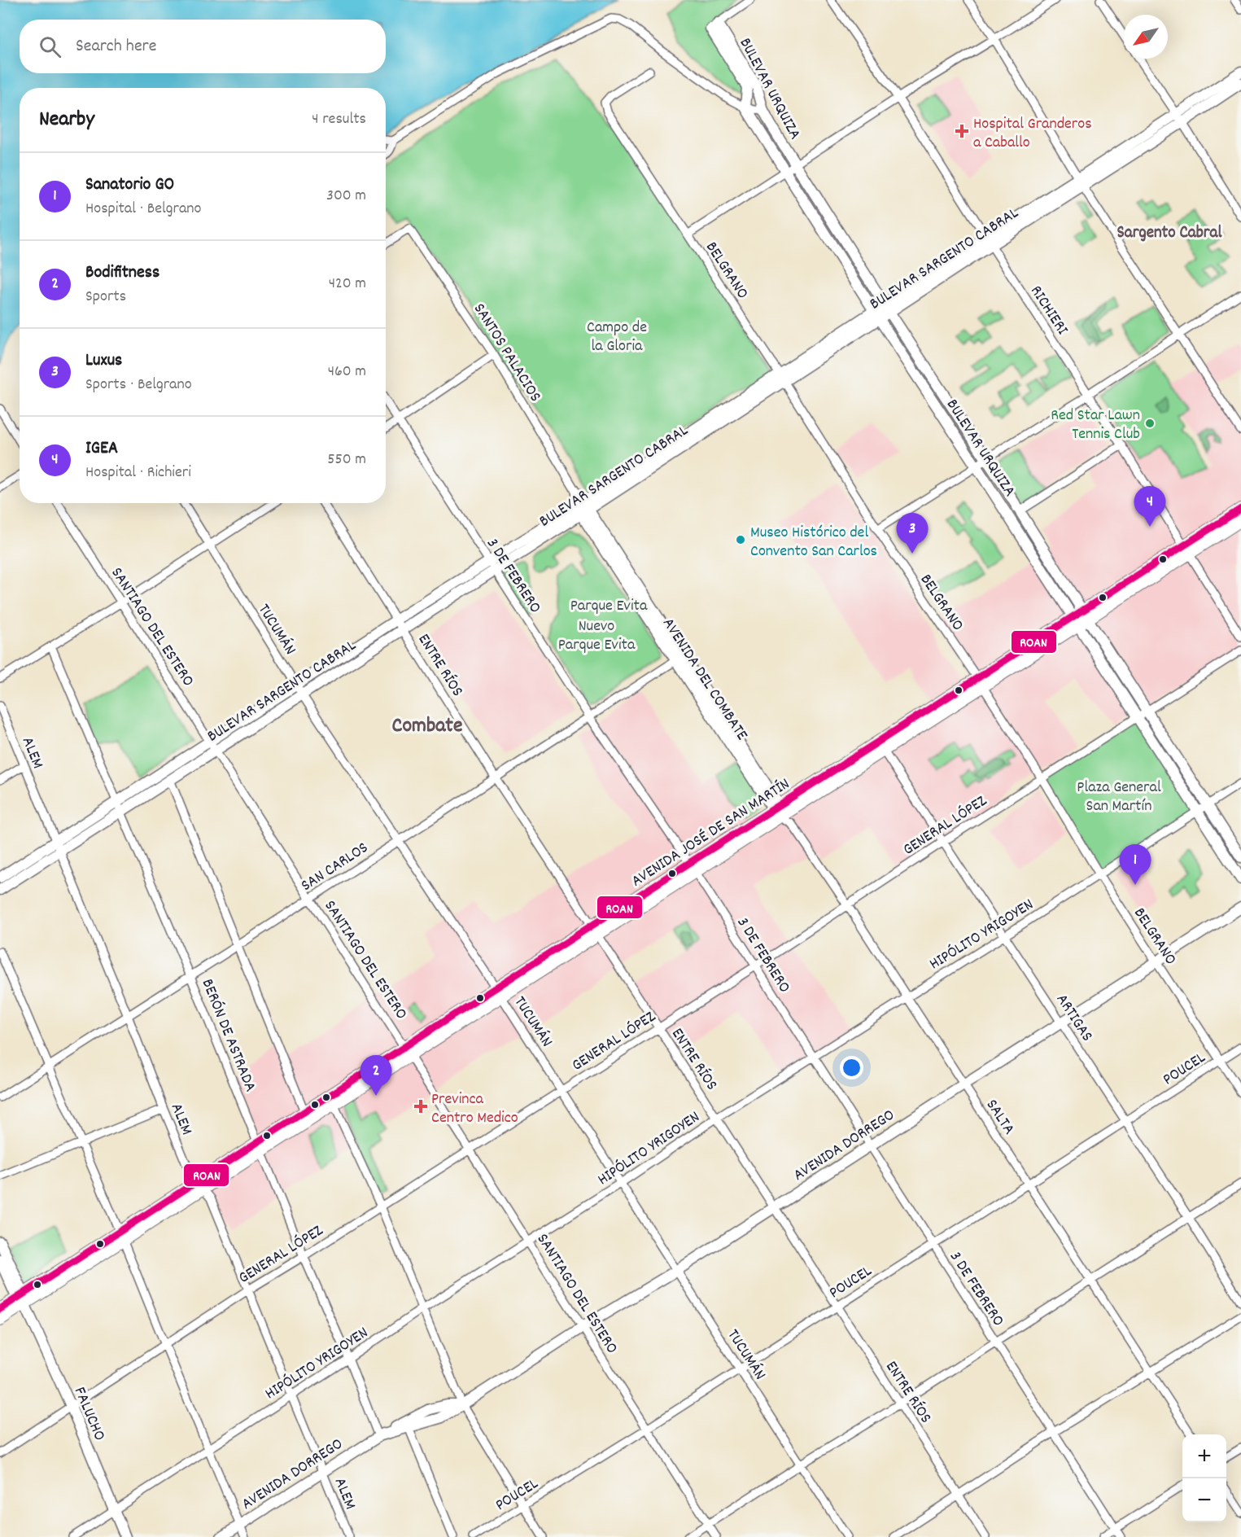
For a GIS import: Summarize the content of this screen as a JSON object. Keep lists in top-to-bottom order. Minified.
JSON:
{"streets":{"main road":["BULEVAR URQUIZA","BULEVAR SARGENTO CABRAL","SANTOS PALACIOS","AVENIDA DEL COMBATE","AVENIDA JOSÉ DE SAN MARTÍN","AVENIDA DORREGO","FALUCHO"],"street":["BELGRANO","RICHIERI","3 DE FEBRERO","SANTIAGO DEL ESTERO","TUCUMÁN","ENTRE RÍOS","ALEM","GENERAL LÓPEZ","SAN CARLOS","HIPÓLITO YRIGOYEN","ARTIGAS","BERÓN DE ASTRADA","POUCEL","SALTA"]},"crossings":[["BULEVAR URQUIZA","BULEVAR SARGENTO CABRAL"],["BULEVAR URQUIZA","GENERAL LÓPEZ"],["BULEVAR URQUIZA","AVENIDA JOSÉ DE SAN MARTÍN"],["BULEVAR URQUIZA","HIPÓLITO YRIGOYEN"],["BULEVAR SARGENTO CABRAL","BELGRANO"],["BULEVAR SARGENTO CABRAL","RICHIERI"],["BULEVAR SARGENTO CABRAL","SANTOS PALACIOS"],["BULEVAR SARGENTO CABRAL","3 DE FEBRERO"],["BULEVAR SARGENTO CABRAL","SANTIAGO DEL ESTERO"],["BULEVAR SARGENTO CABRAL","TUCUMÁN"],["BULEVAR SARGENTO CABRAL","ENTRE RÍOS"],["BULEVAR SARGENTO CABRAL","AVENIDA DEL COMBATE"],["BULEVAR SARGENTO CABRAL","ALEM"],["BULEVAR SARGENTO CABRAL","BERÓN DE ASTRADA"],["BELGRANO","GENERAL LÓPEZ"],["BELGRANO","AVENIDA JOSÉ DE SAN MARTÍN"],["BELGRANO","HIPÓLITO YRIGOYEN"],["BELGRANO","POUCEL"],["BELGRANO","AVENIDA DORREGO"],["RICHIERI","AVENIDA JOSÉ DE SAN MARTÍN"],["SANTOS PALACIOS","AVENIDA DEL COMBATE"],["3 DE FEBRERO","GENERAL LÓPEZ"],["3 DE FEBRERO","AVENIDA JOSÉ DE SAN MARTÍN"],["3 DE FEBRERO","SAN CARLOS"],["3 DE FEBRERO","HIPÓLITO YRIGOYEN"],["3 DE FEBRERO","POUCEL"],["3 DE FEBRERO","AVENIDA DORREGO"],["SANTIAGO DEL ESTERO","GENERAL LÓPEZ"],["SANTIAGO DEL ESTERO","AVENIDA JOSÉ DE SAN MARTÍN"],["SANTIAGO DEL ESTERO","SAN CARLOS"],["SANTIAGO DEL ESTERO","HIPÓLITO YRIGOYEN"],["SANTIAGO DEL ESTERO","POUCEL"],["SANTIAGO DEL ESTERO","AVENIDA DORREGO"],["TUCUMÁN","GENERAL LÓPEZ"],["TUCUMÁN","AVENIDA JOSÉ DE SAN MARTÍN"],["TUCUMÁN","SAN CARLOS"],["TUCUMÁN","HIPÓLITO YRIGOYEN"],["TUCUMÁN","POUCEL"],["TUCUMÁN","AVENIDA DORREGO"],["ENTRE RÍOS","GENERAL LÓPEZ"],["ENTRE RÍOS","AVENIDA JOSÉ DE SAN MARTÍN"],["ENTRE RÍOS","SAN CARLOS"],["ENTRE RÍOS","HIPÓLITO YRIGOYEN"],["ENTRE RÍOS","POUCEL"],["ENTRE RÍOS","AVENIDA DORREGO"],["AVENIDA DEL COMBATE","AVENIDA JOSÉ DE SAN MARTÍN"],["AVENIDA DEL COMBATE","SAN CARLOS"],["AVENIDA DEL COMBATE","SALTA"],["ALEM","GENERAL LÓPEZ"],["ALEM","AVENIDA JOSÉ DE SAN MARTÍN"],["ALEM","SAN CARLOS"],["ALEM","HIPÓLITO YRIGOYEN"],["ALEM","AVENIDA DORREGO"],["GENERAL LÓPEZ","ARTIGAS"],["GENERAL LÓPEZ","BERÓN DE ASTRADA"],["GENERAL LÓPEZ","SALTA"],["GENERAL LÓPEZ","FALUCHO"],["AVENIDA JOSÉ DE SAN MARTÍN","ARTIGAS"],["AVENIDA JOSÉ DE SAN MARTÍN","BERÓN DE ASTRADA"],["AVENIDA JOSÉ DE SAN MARTÍN","SALTA"],["AVENIDA JOSÉ DE SAN MARTÍN","FALUCHO"],["SAN CARLOS","BERÓN DE ASTRADA"],["HIPÓLITO YRIGOYEN","ARTIGAS"],["HIPÓLITO YRIGOYEN","BERÓN DE ASTRADA"],["HIPÓLITO YRIGOYEN","SALTA"],["HIPÓLITO YRIGOYEN","FALUCHO"],["ARTIGAS","POUCEL"],["ARTIGAS","AVENIDA DORREGO"],["BERÓN DE ASTRADA","AVENIDA DORREGO"],["POUCEL","SALTA"],["SALTA","AVENIDA DORREGO"]],"districts":["Sargento Cabral","Combate"],"parks":["Campo de la Gloria","Parque Evita","Nuevo Parque Evita","Plaza General San Martín"],"places":{"health":["Hospital Granderos a Caballo","Previnca Centro Medico"],"other":["Red Star Lawn Tennis Club","Museo Histórico del Convento San Carlos"]},"lines":["transit line ROAN"],"north":"bottom left","page":{"search":"Search here","heading":["Nearby","4 results"],"list":[{"mark":"1","name":"Sanatorio GO","note":"Hospital · Belgrano","value":"300 m"},{"mark":"2","name":"Bodifitness","note":"Sports","value":"420 m"},{"mark":"3","name":"Luxus","note":"Sports · Belgrano","value":"460 m"},{"mark":"4","name":"IGEA","note":"Hospital · Richieri","value":"550 m"}],"pins":["4","3","1","2"],"map_buttons":["+","−"]}}
